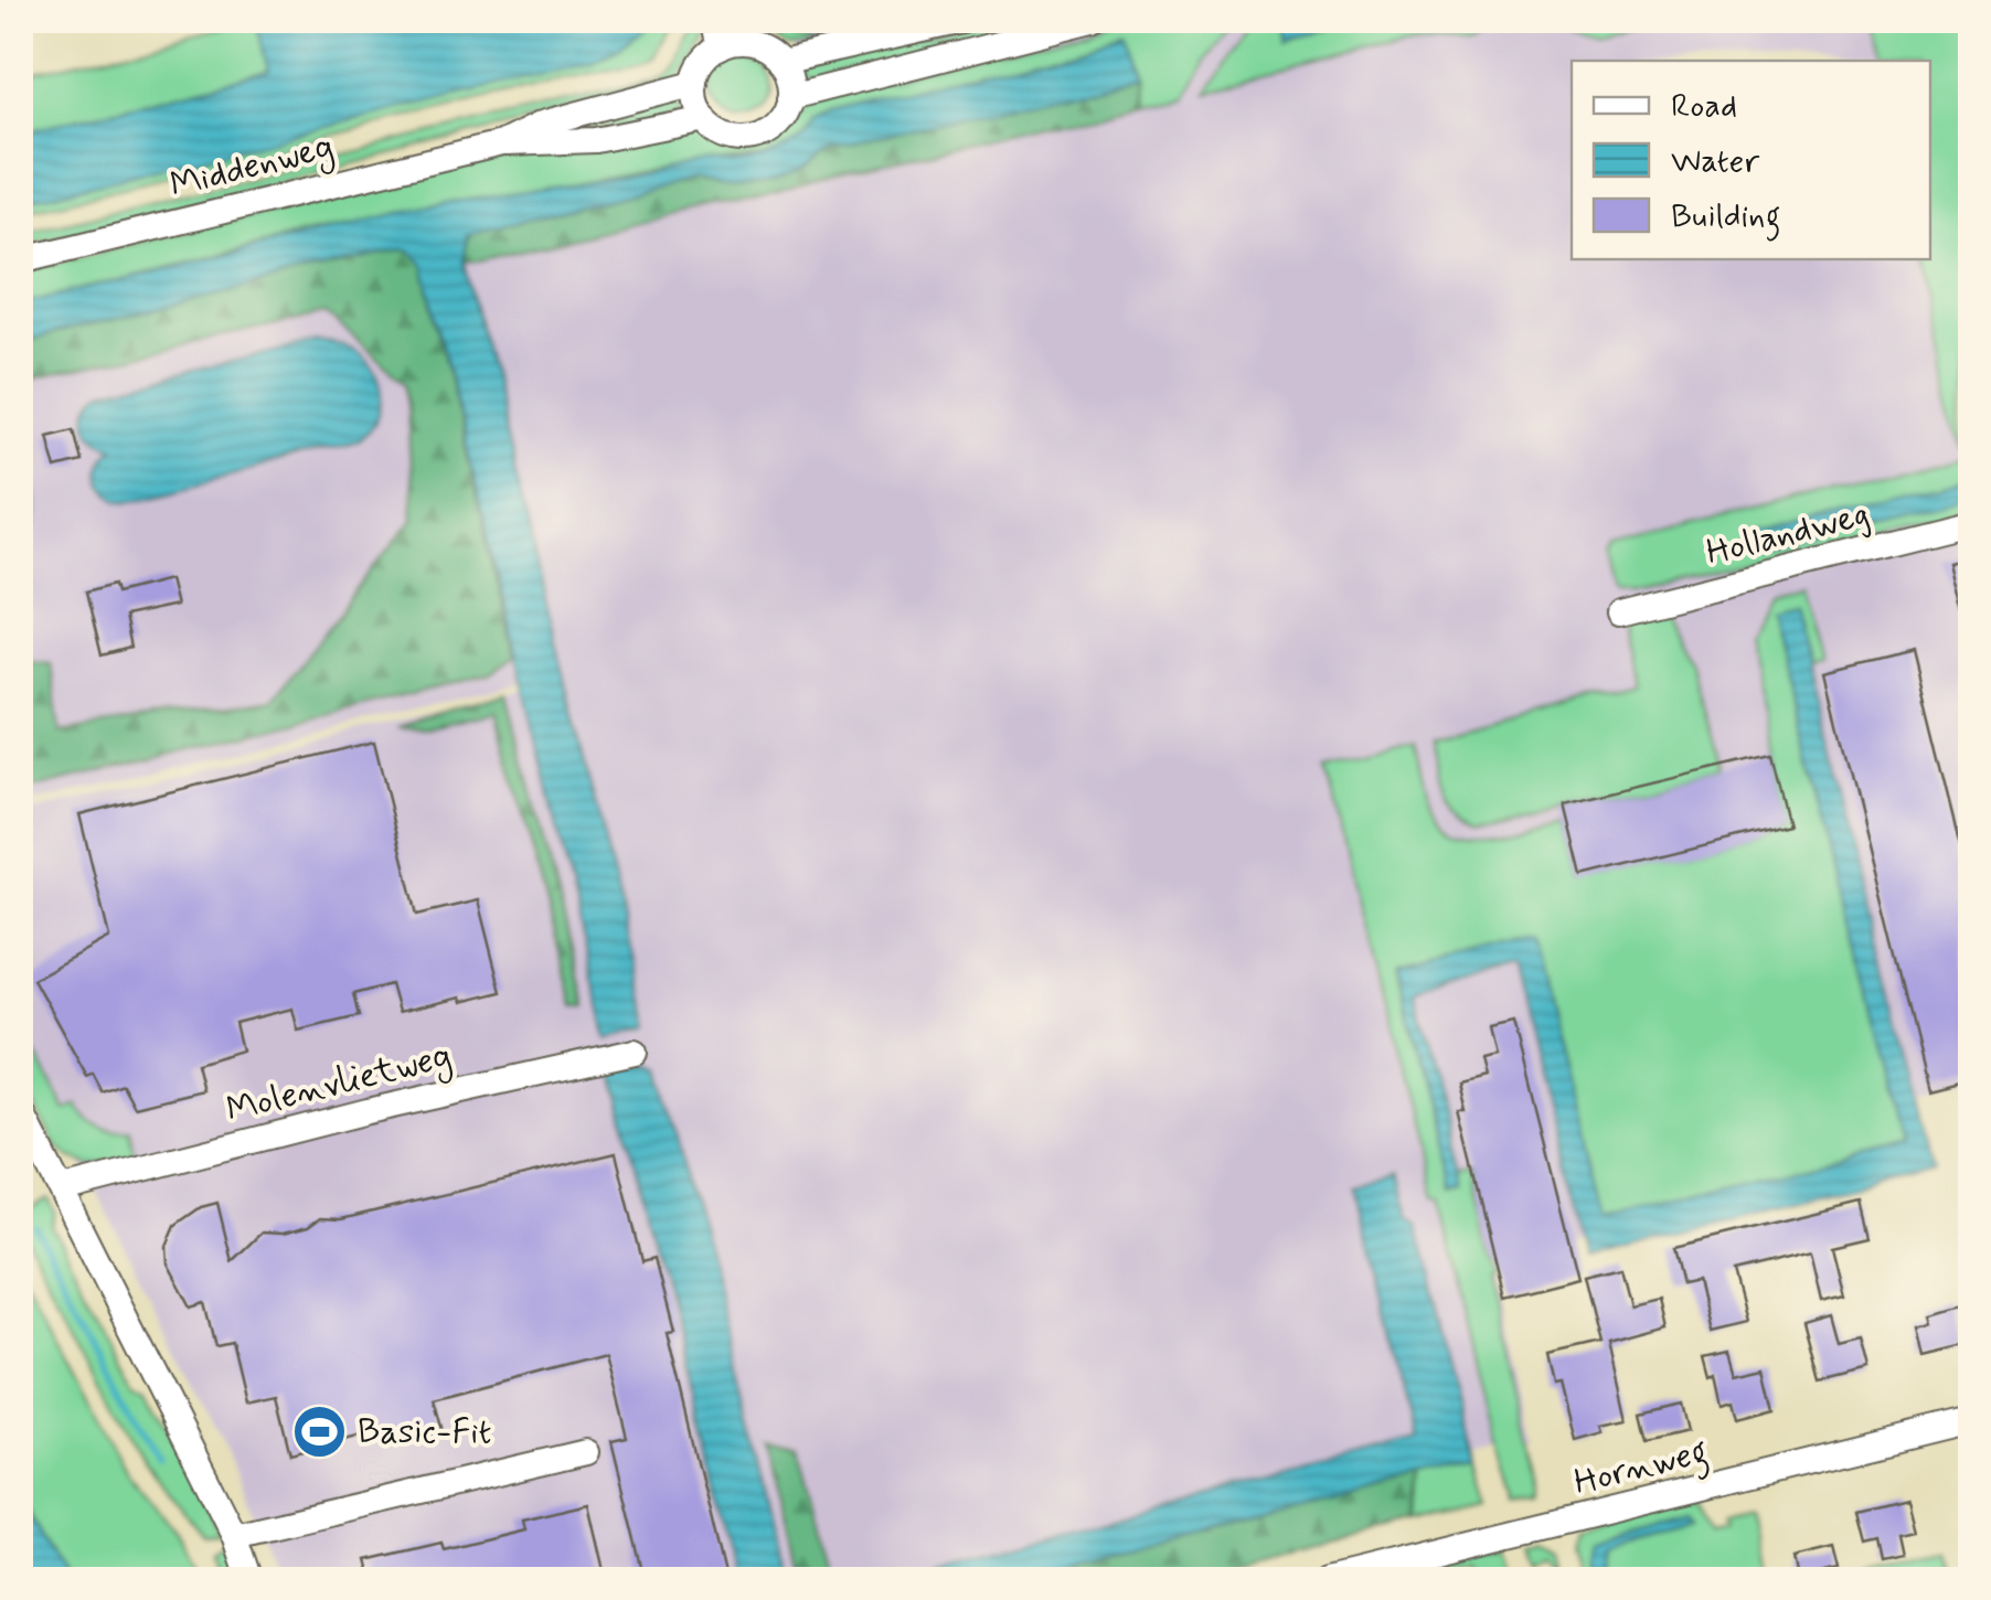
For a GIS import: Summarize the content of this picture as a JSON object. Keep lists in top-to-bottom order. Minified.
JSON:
{"streets":{"street":["Middenweg","Hollandweg","Molenvlietweg","Hornweg"]},"places":{"sports":["Basic-Fit"]},"legend":["Road","Water","Building"]}
